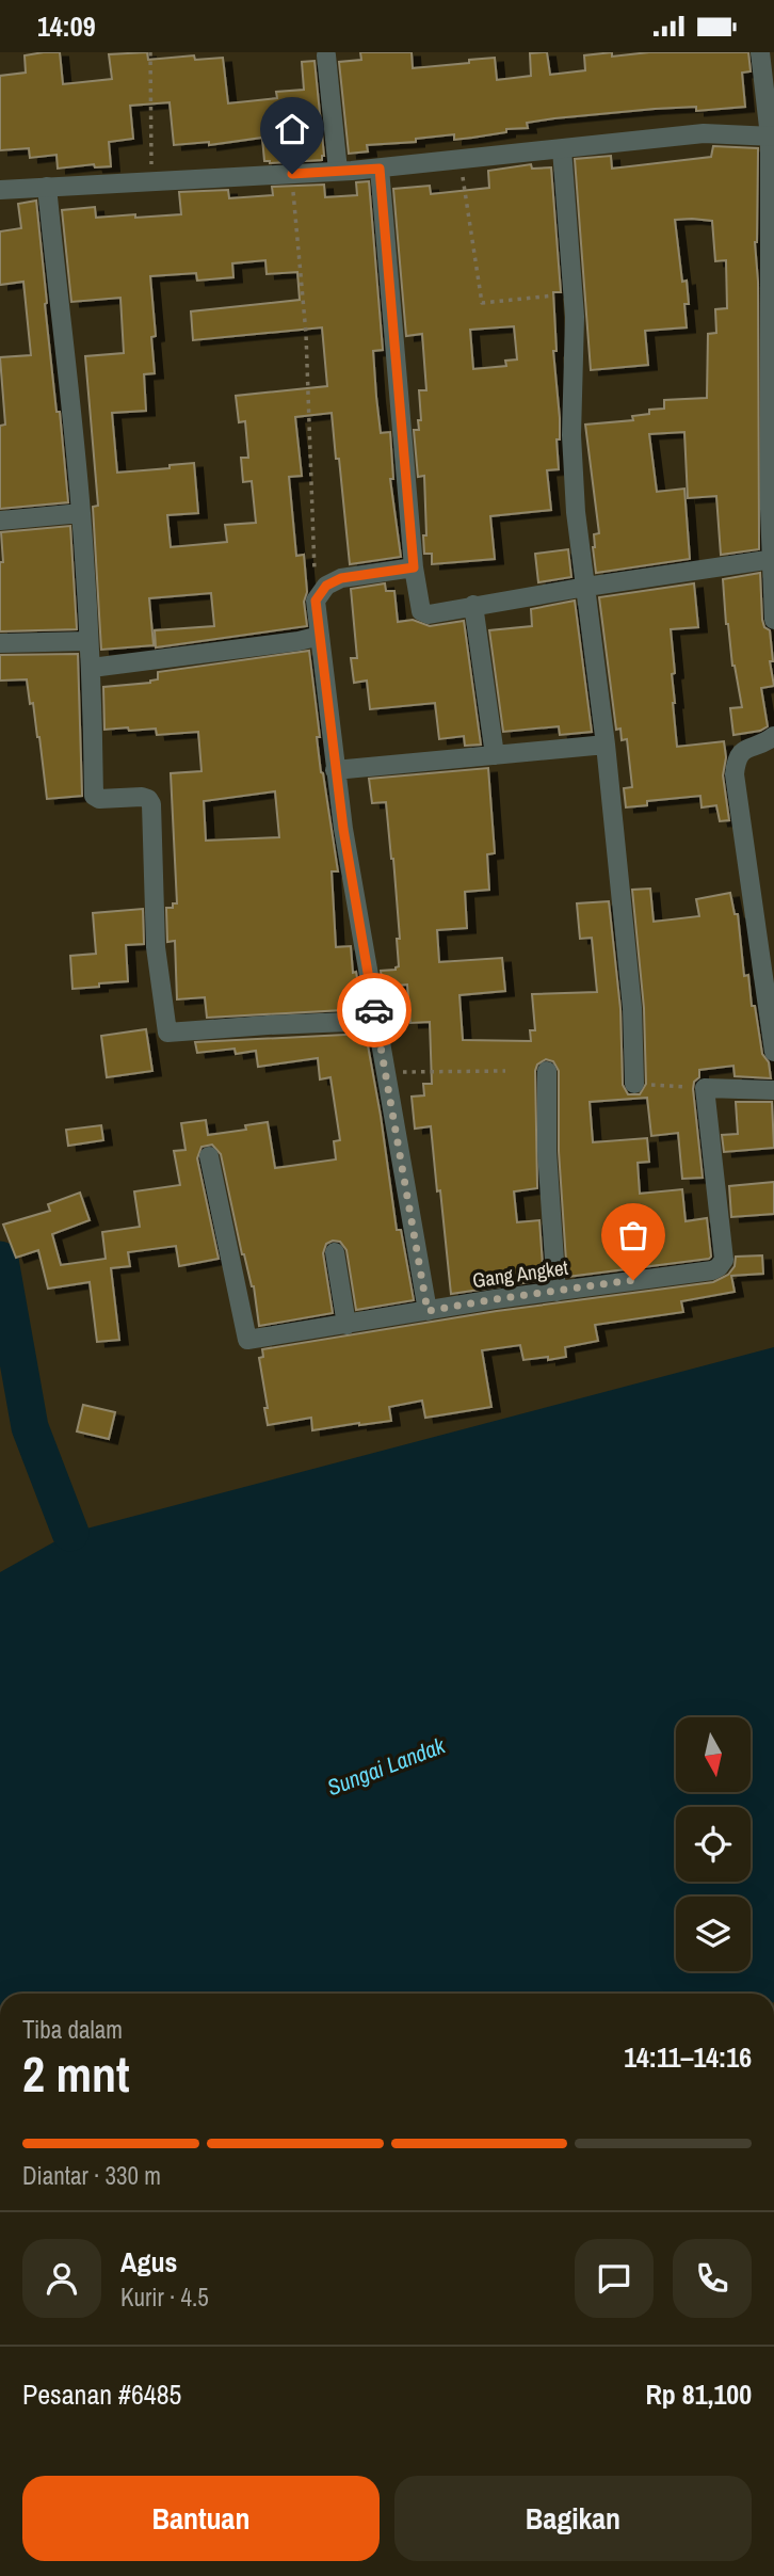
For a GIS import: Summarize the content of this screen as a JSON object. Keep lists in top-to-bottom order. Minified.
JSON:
{"streets":{"street":["Gang Angket"]},"water":["Sungai Landak"],"north":"bottom","page":{"status":"14:09","heading":["2 mnt","Tiba dalam","14:11–14:16"],"panel":["Agus","Kurir · 4.5","Pesanan #6485","Rp 81,100"],"bar":"Diantar · 330 m","buttons":["Bantuan","Bagikan"]}}
